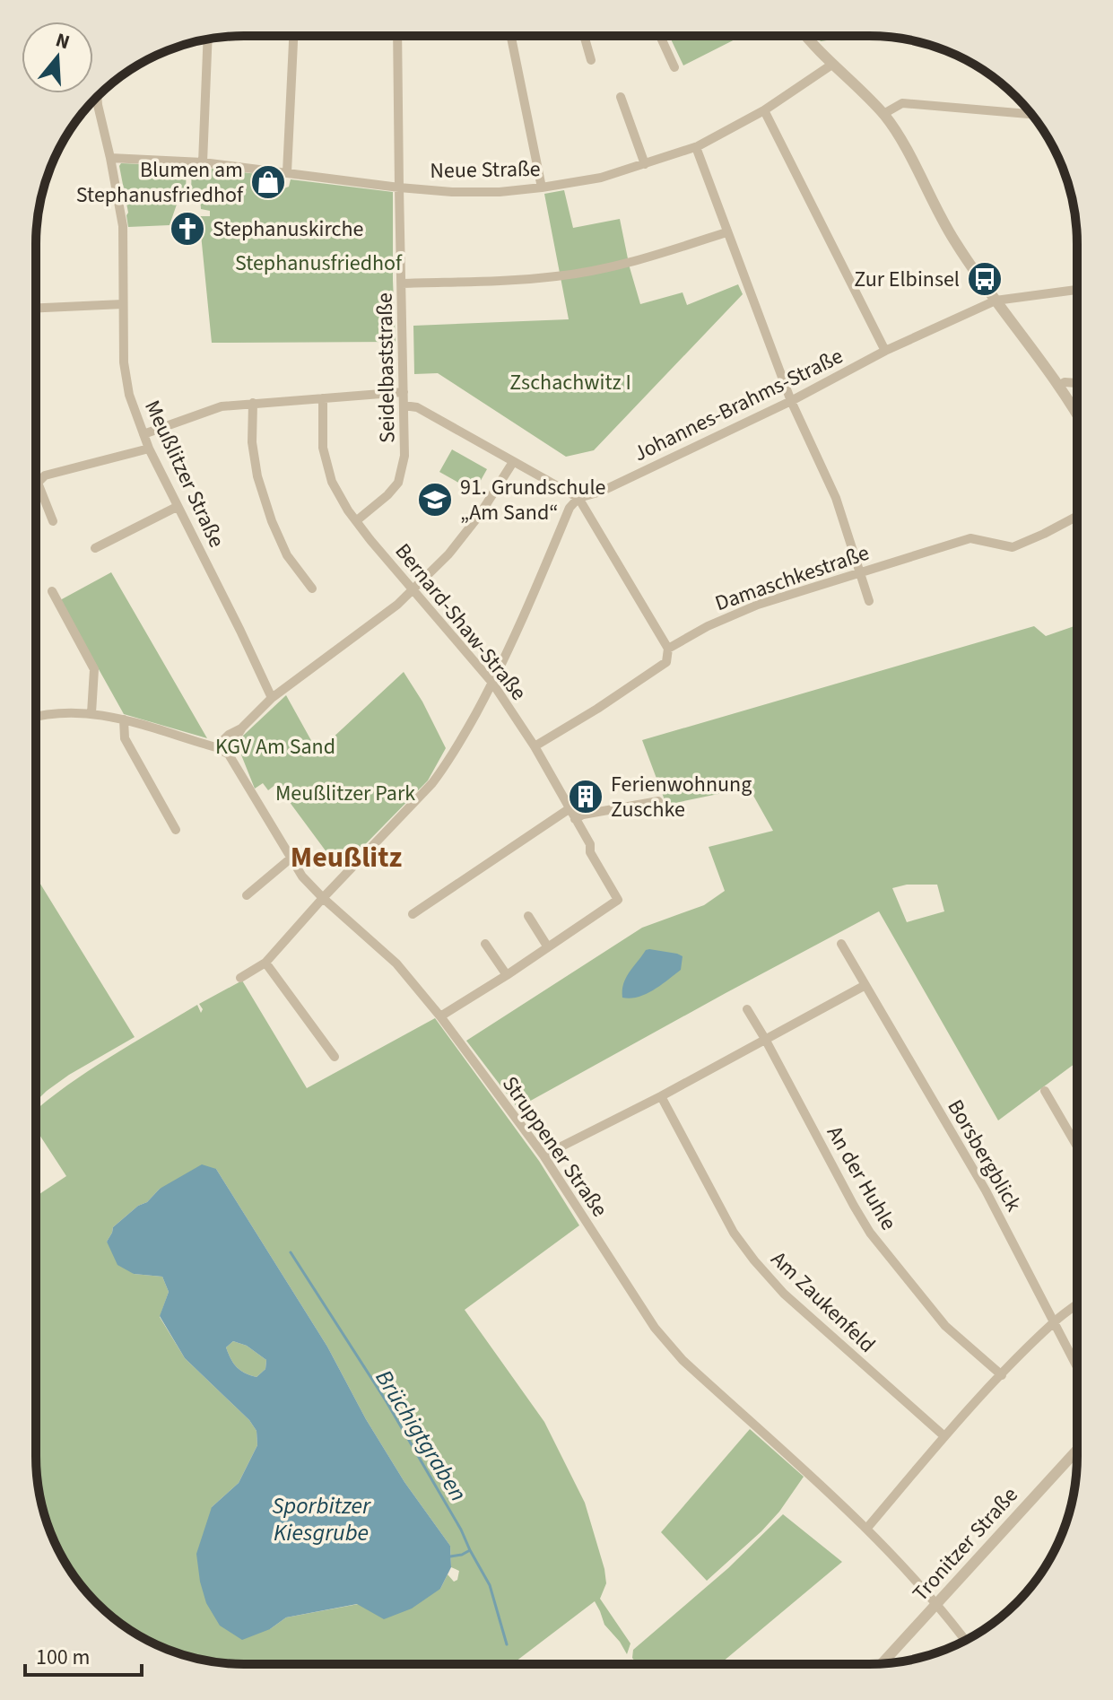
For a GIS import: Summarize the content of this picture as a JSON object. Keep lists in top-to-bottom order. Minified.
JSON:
{"streets":{"street":["Neue Straße","Seidelbaststraße","Johannes-Brahms-Straße","Meußlitzer Straße","Damaschkestraße","Bernard-Shaw-Straße","Struppener Straße","Borsbergblick","An der Huhle","Am Zaukenfeld","Tronitzer Straße"]},"crossings":[["Neue Straße","Seidelbaststraße"],["Neue Straße","Meußlitzer Straße"],["Seidelbaststraße","Bernard-Shaw-Straße"],["Damaschkestraße","Bernard-Shaw-Straße"],["Struppener Straße","Tronitzer Straße"]],"districts":["Meußlitz"],"water":["Brüchigtgraben","Sporbitzer Kiesgrube"],"parks":["Stephanusfriedhof","Zschachwitz I","KGV Am Sand","Meußlitzer Park"],"places":{"shop":["Blumen am Stephanusfriedhof"],"church":["Stephanuskirche"],"bus stop":["Zur Elbinsel"],"school or university":["91. Grundschule „Am Sand“"],"building":["Ferienwohnung Zuschke"]},"scale_bar":"100 m","north":"top"}
